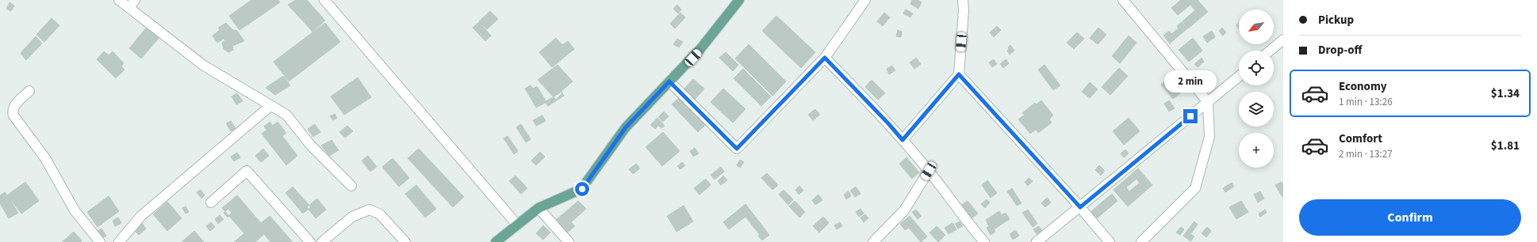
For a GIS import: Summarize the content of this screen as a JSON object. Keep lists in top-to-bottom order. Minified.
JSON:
{"north":"bottom left","page":{"banner":["Pickup","Drop-off"],"map_buttons":"+","list":[{"name":"Economy","note":"1 min · 13:26","value":"$1.34"},{"name":"Comfort","note":"2 min · 13:27","value":"$1.81"}],"bubble":"2 min","buttons":"Confirm"}}
